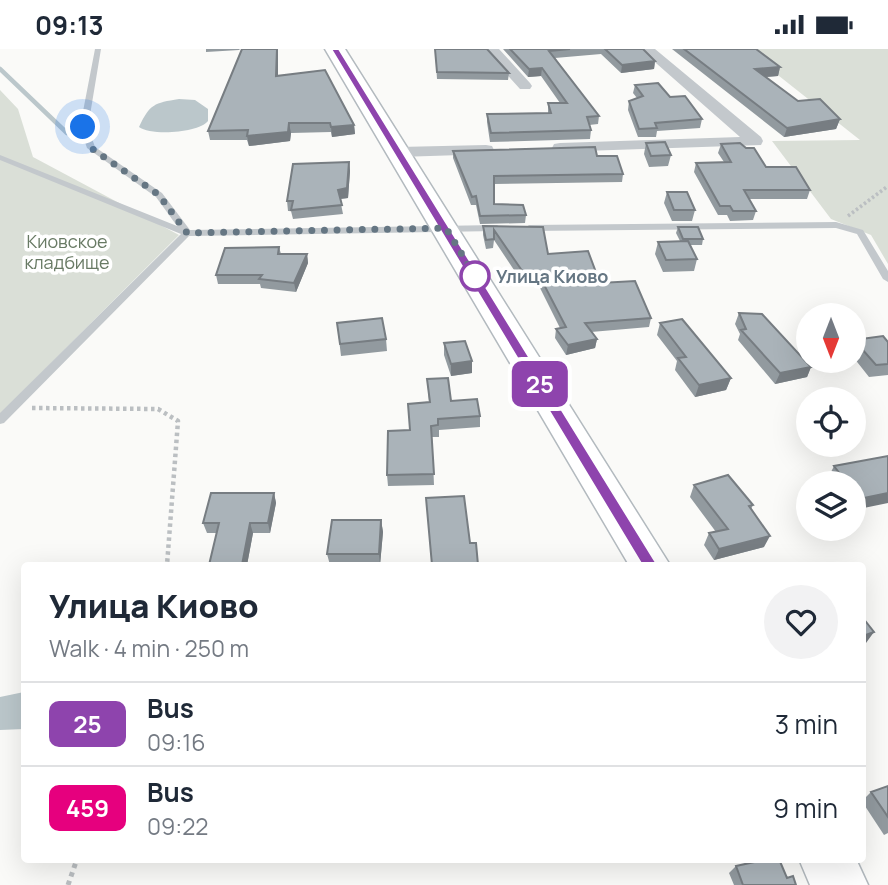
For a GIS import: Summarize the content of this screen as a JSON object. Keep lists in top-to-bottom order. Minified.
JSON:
{"parks":["Киовское кладбище"],"places":["Улица Киово"],"lines":["bus line 25"],"north":"bottom","page":{"status":"09:13","on_map":"25","heading":["Улица Киово","Walk · 4 min · 250 m"],"list":[{"mark":"25","name":"Bus","note":"09:16","value":"3 min"},{"mark":"459","name":"Bus","note":"09:22","value":"9 min"}]}}
